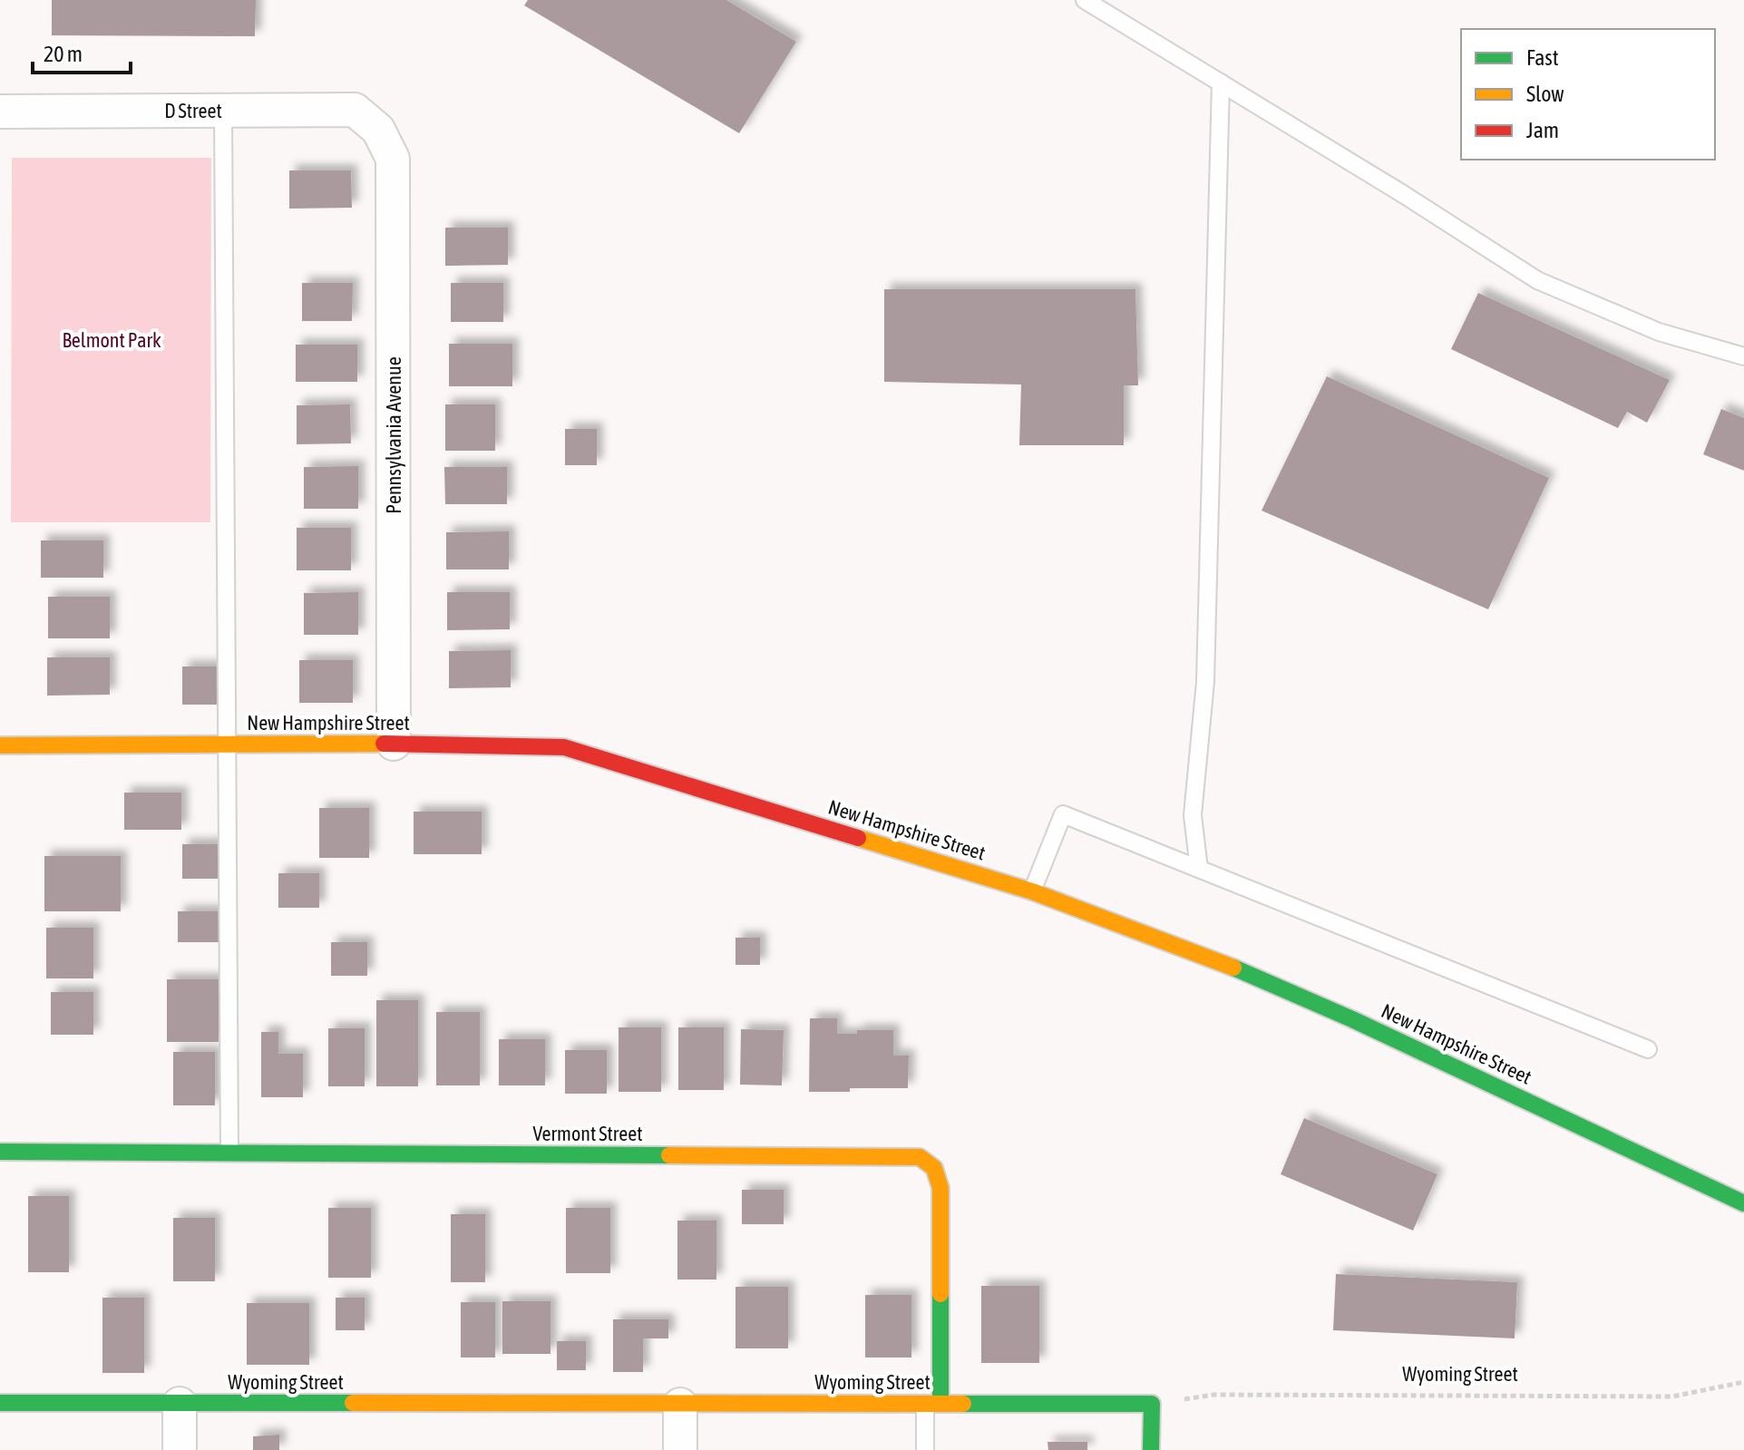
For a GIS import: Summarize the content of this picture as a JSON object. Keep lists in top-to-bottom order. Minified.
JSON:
{"streets":{"street":["D Street","Pennsylvania Avenue","New Hampshire Street","Vermont Street","Wyoming Street"]},"crossings":[["D Street","Pennsylvania Avenue"],["Pennsylvania Avenue","New Hampshire Street"],["Vermont Street","Wyoming Street"]],"parks":["Belmont Park"],"legend":["Fast","Slow","Jam"],"scale_bar":"20 m"}
